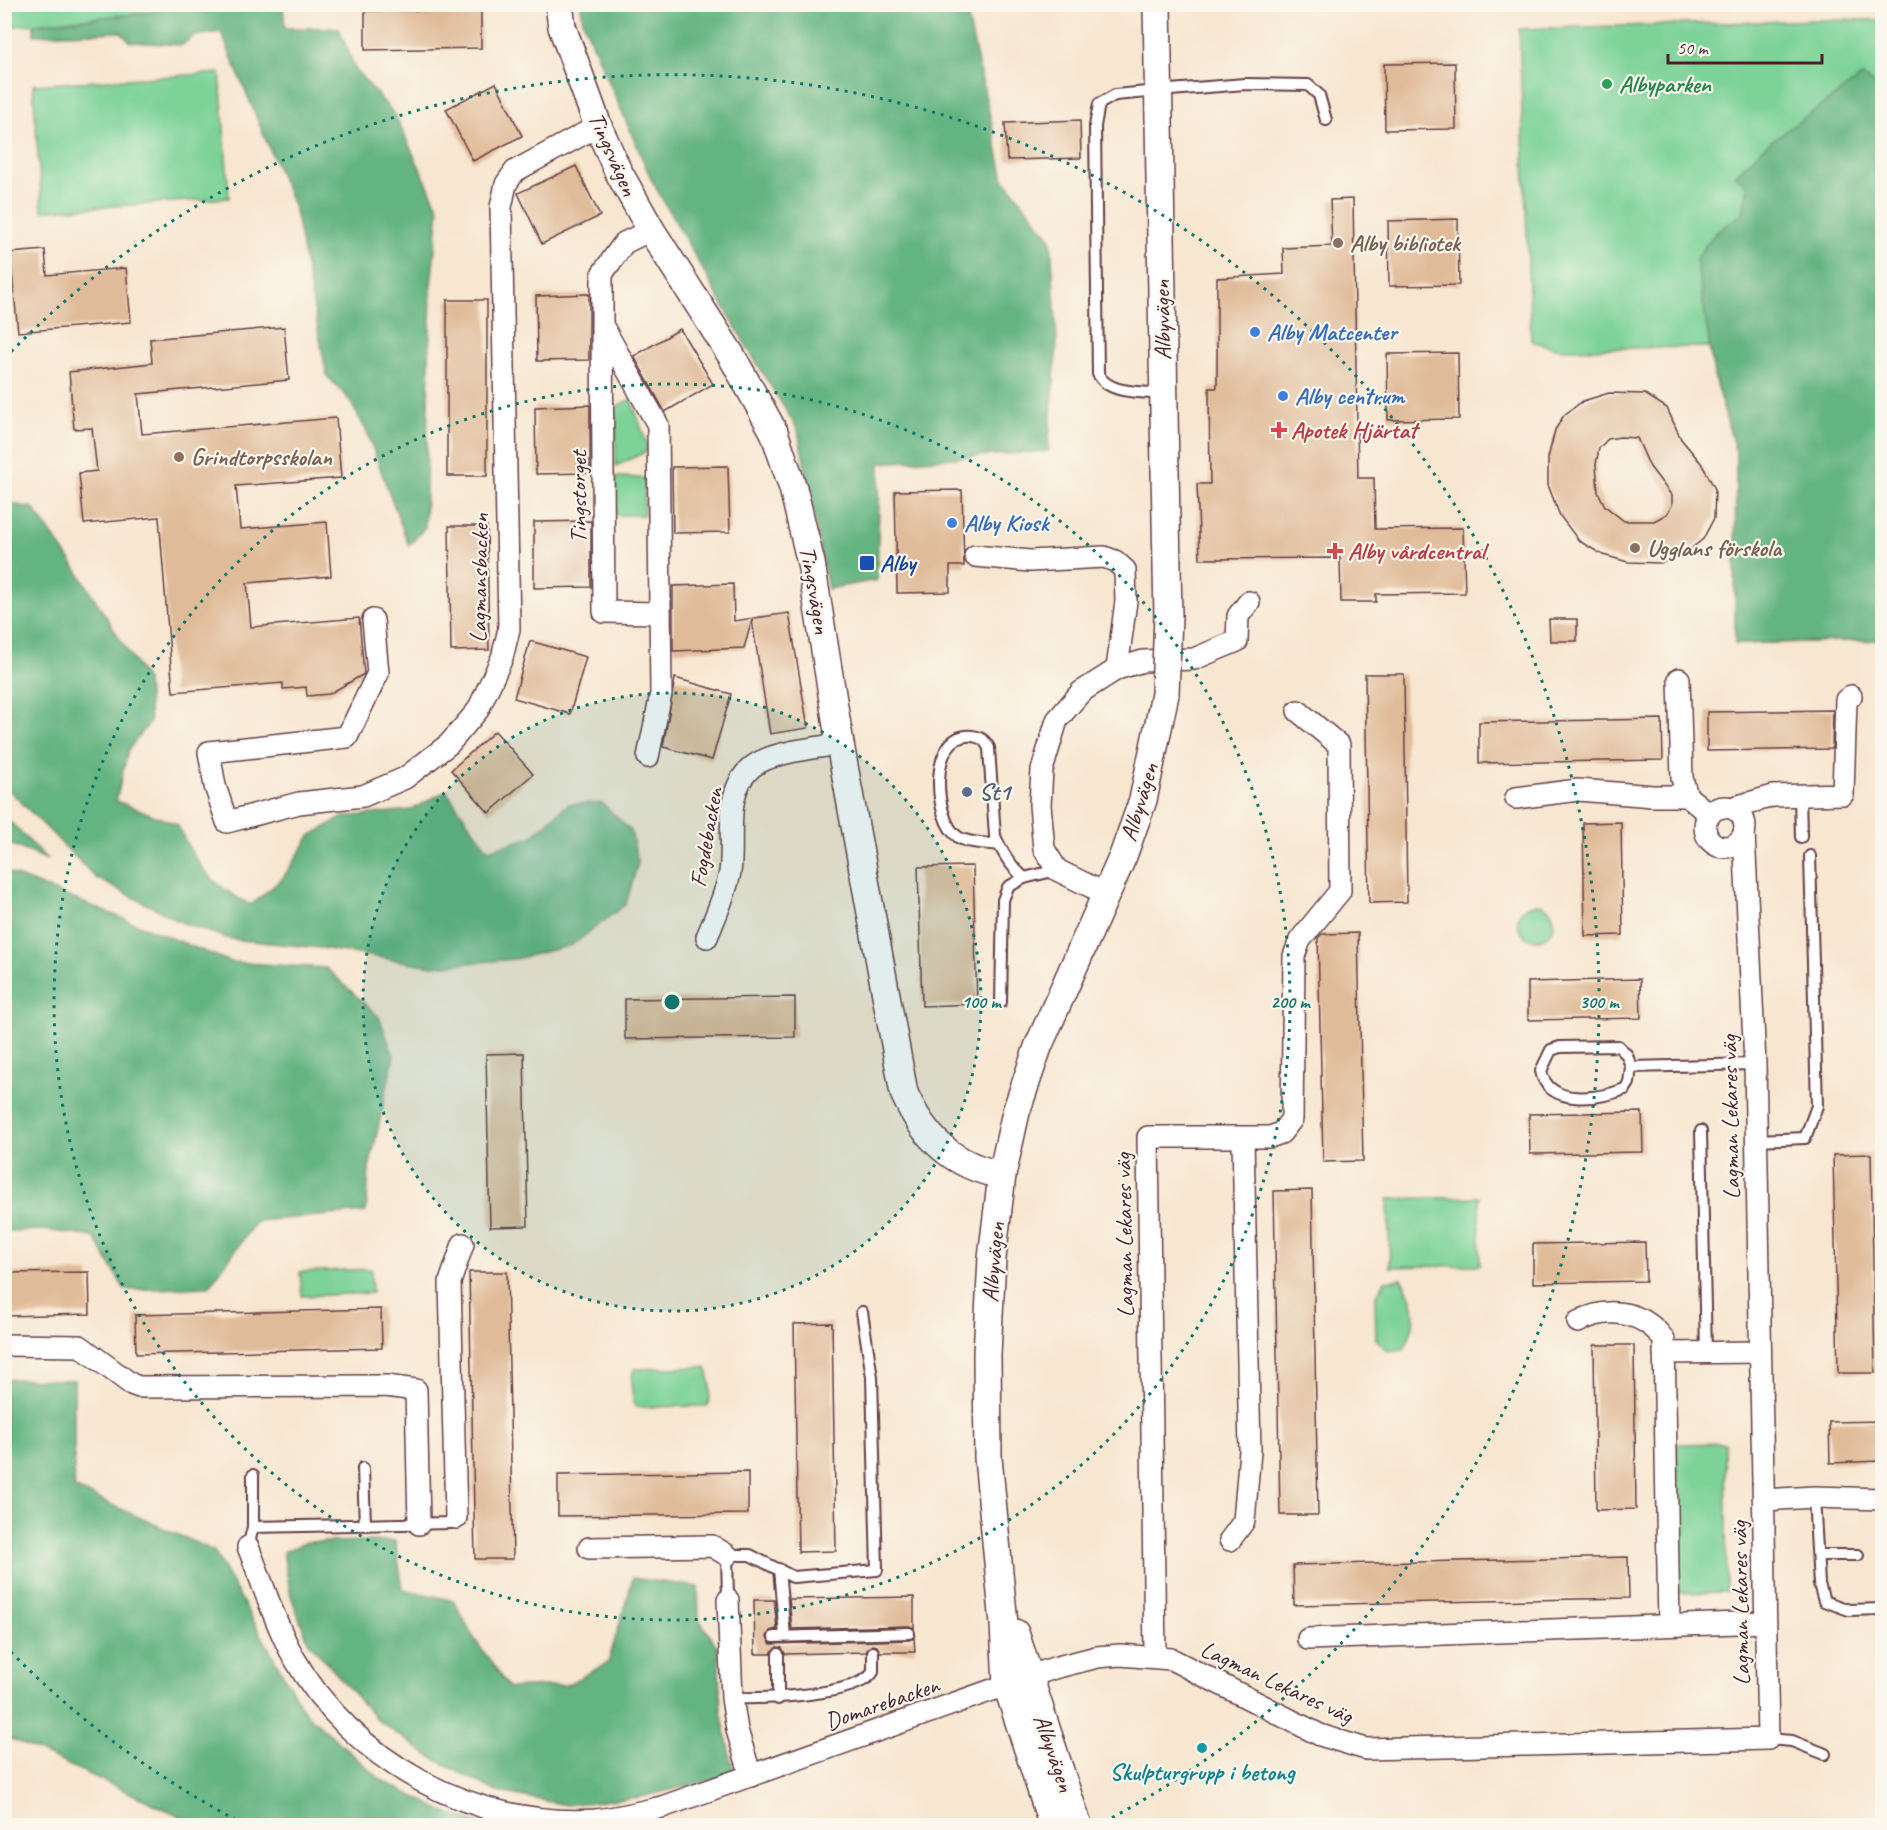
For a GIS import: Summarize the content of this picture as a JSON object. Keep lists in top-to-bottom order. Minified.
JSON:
{"streets":{"street":["Tingsvägen","Albyvägen","Tingstorget","Lagmansbacken","Fogdebacken","Lagman Lekares väg","Domarebacken"]},"crossings":[["Tingsvägen","Albyvägen"],["Tingsvägen","Tingstorget"],["Tingsvägen","Lagmansbacken"],["Tingsvägen","Fogdebacken"],["Albyvägen","Lagman Lekares väg"],["Albyvägen","Domarebacken"],["Lagman Lekares väg","Domarebacken"]],"places":{"other":["Albyparken","Alby bibliotek","Alby Matcenter","Alby centrum","Grindtorpsskolan","Alby Kiosk","Ugglans förskola","St1","Skulpturgrupp i betong"],"health":["Apotek Hjärtat","Alby vårdcentral"],"transit":["Alby"]},"scale_bar":"50 m","rings":["100 m","200 m","300 m"]}
